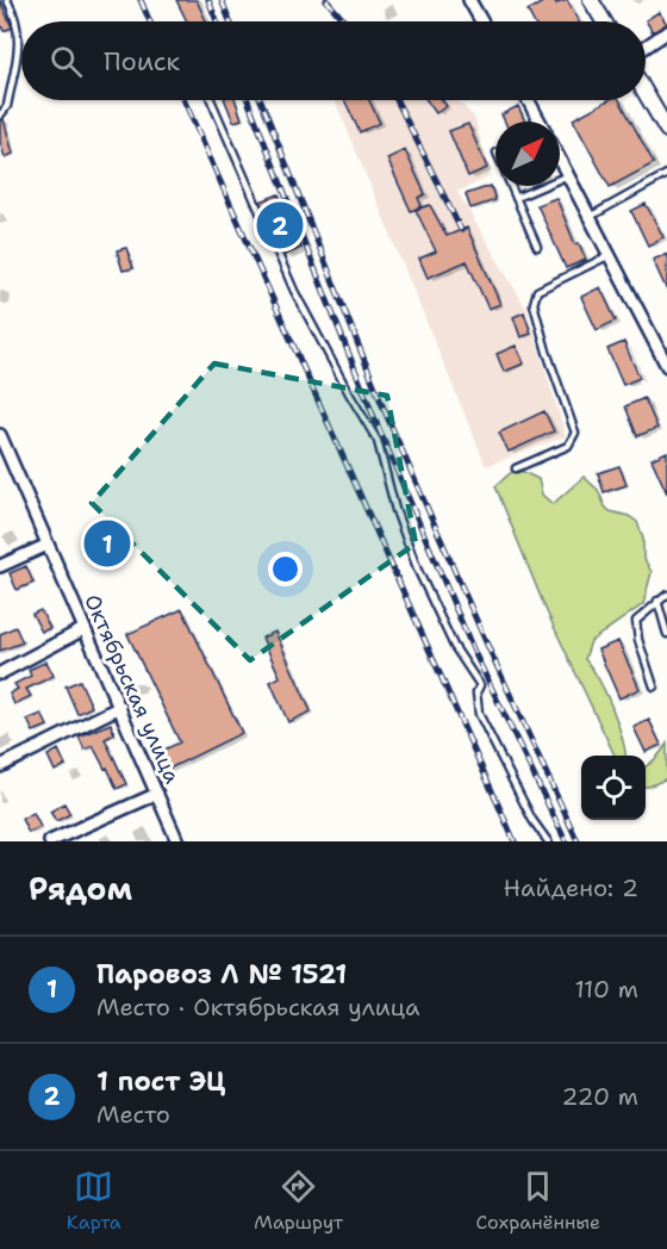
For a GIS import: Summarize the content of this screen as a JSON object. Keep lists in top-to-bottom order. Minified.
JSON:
{"streets":{"street":["Октябрьская улица"]},"north":"top right","page":{"search":"Поиск","pins":["2","1"],"heading":["Рядом","Найдено: 2"],"list":[{"mark":"1","name":"Паровоз Л № 1521","note":"Место · Октябрьская улица","value":"110 m"},{"mark":"2","name":"1 пост ЭЦ","note":"Место","value":"220 m"}],"nav":["Карта","Маршрут","Сохранённые"]}}
